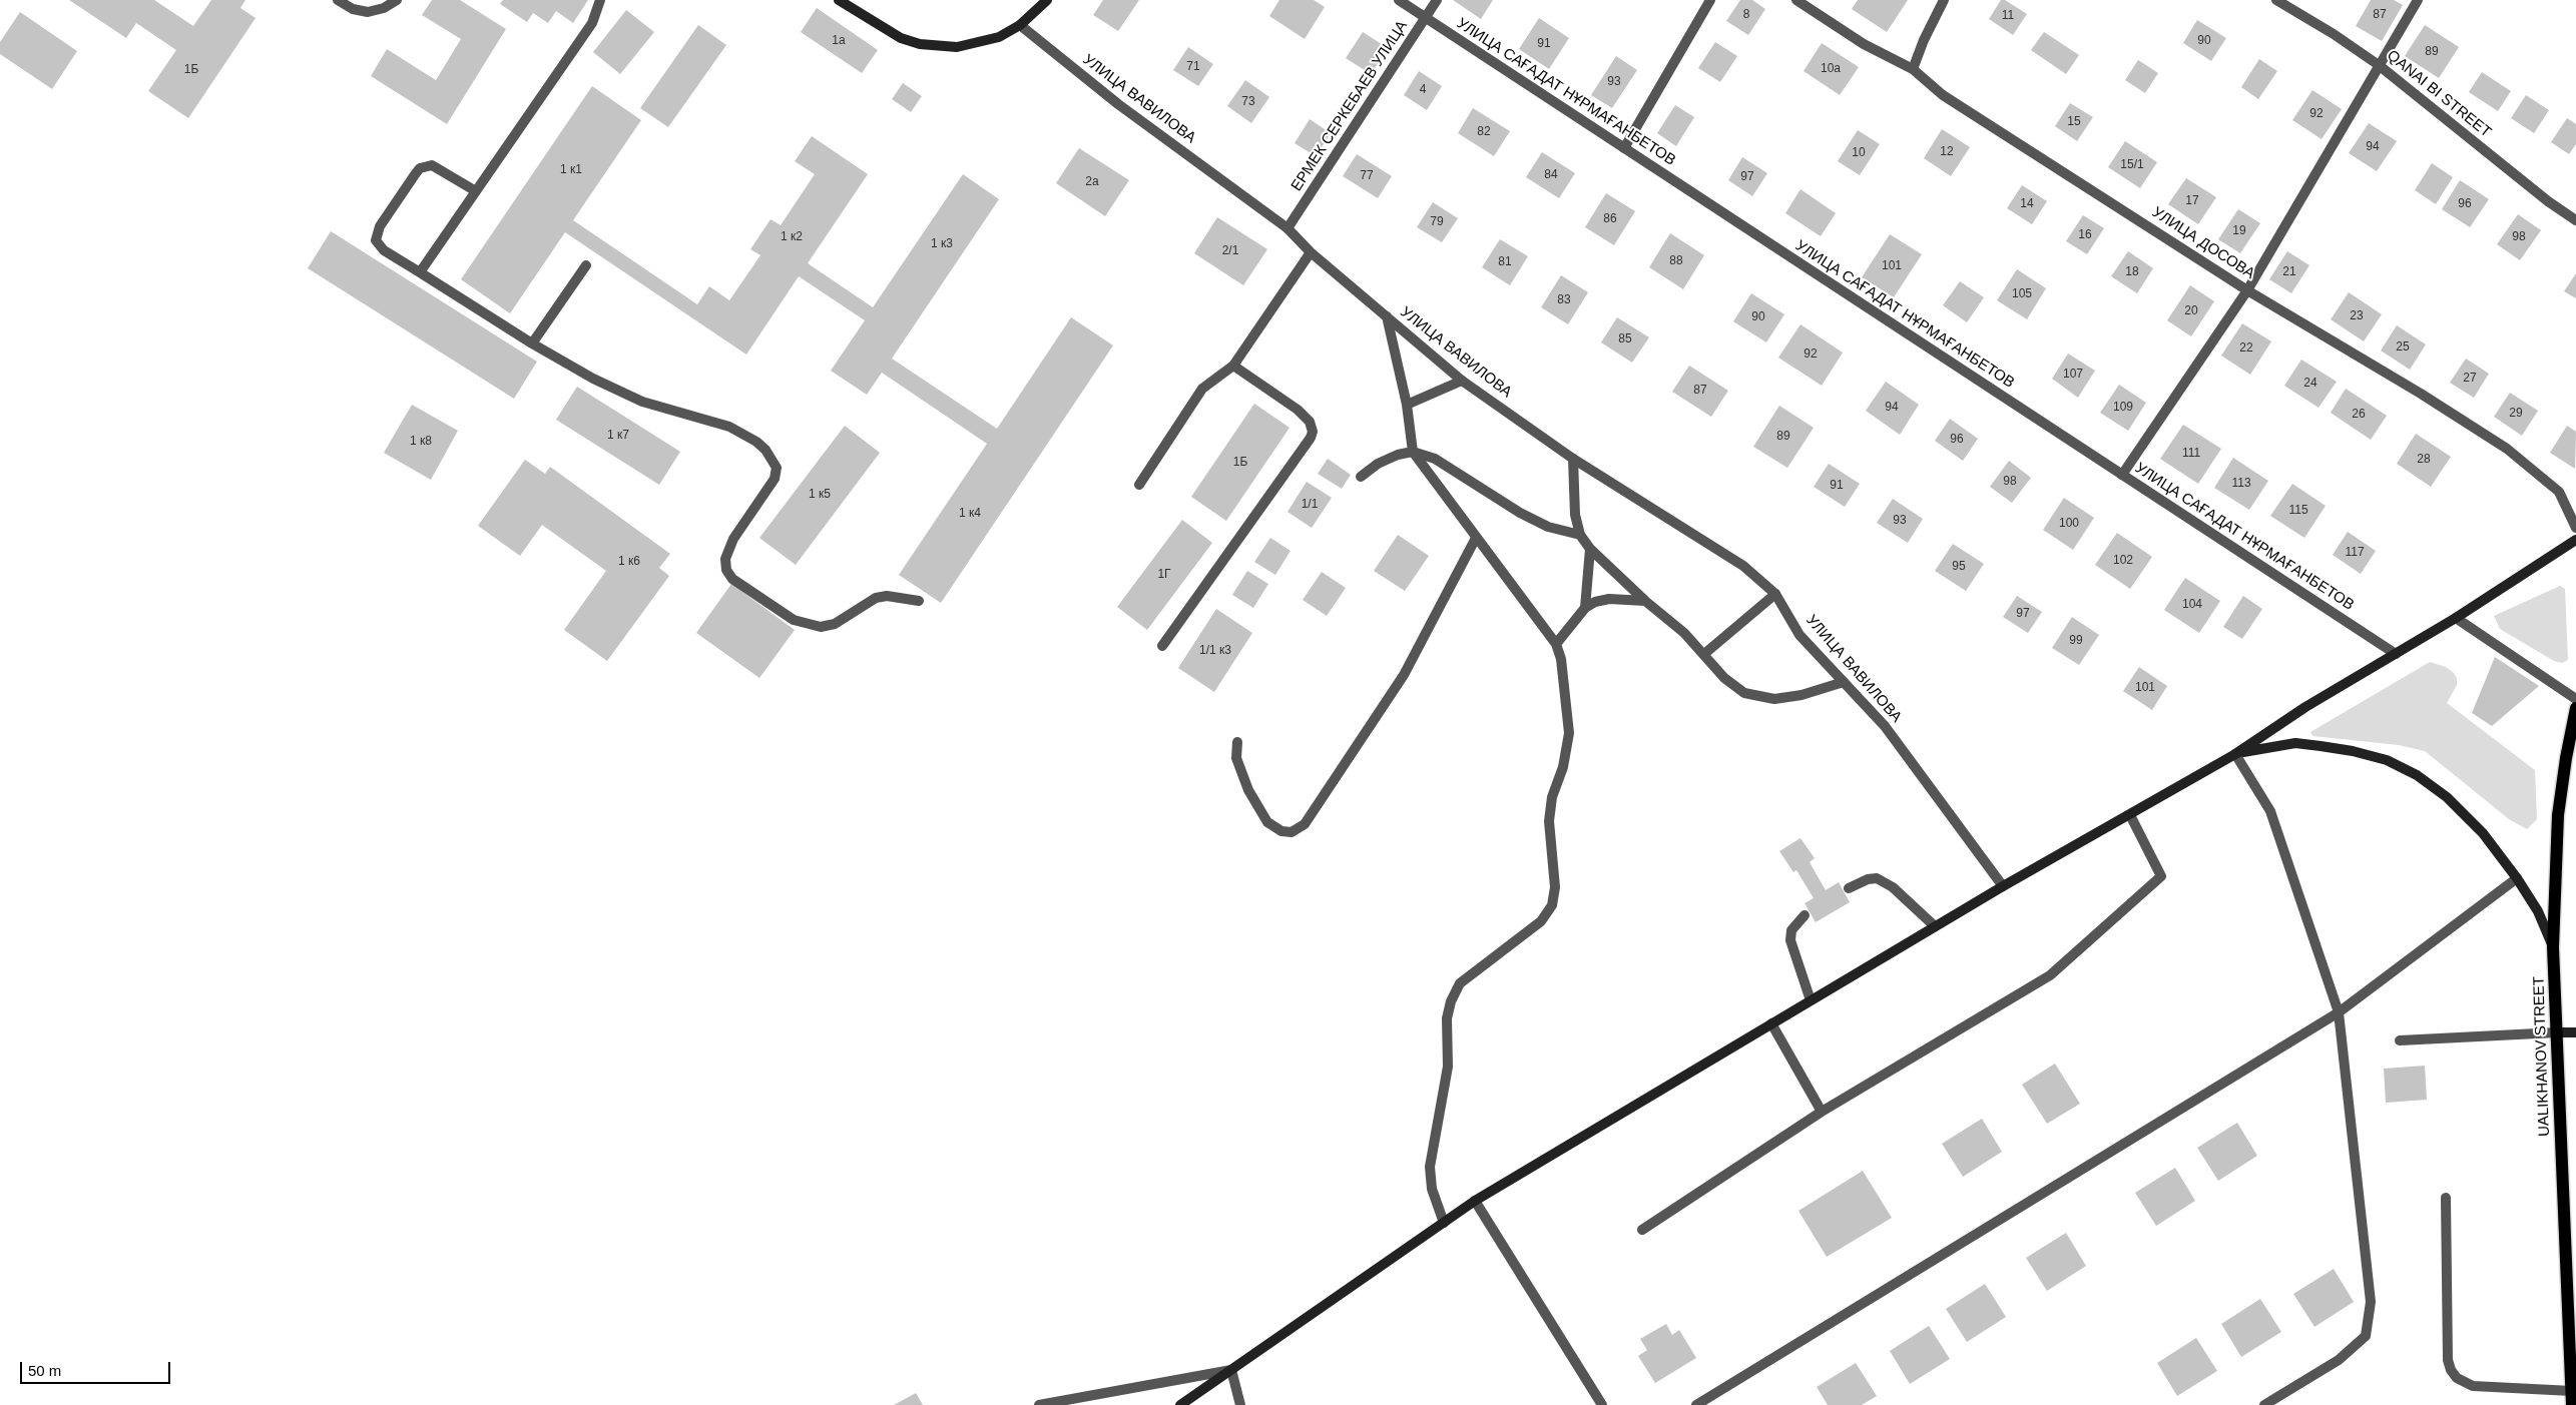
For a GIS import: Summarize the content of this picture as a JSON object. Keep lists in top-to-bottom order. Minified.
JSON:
{"streets":{"main road":["UALIKHANOV STREET"],"street":["УЛИЦА САҒАДАТ НҰРМАҒАНБЕТОВ","QANAI BI STREET","УЛИЦА ВАВИЛОВА","ЕРМЕК СЕРКЕБАЕВ УЛИЦА","УЛИЦА ДОСОВА"]},"crossings":[["УЛИЦА САҒАДАТ НҰРМАҒАНБЕТОВ","ЕРМЕК СЕРКЕБАЕВ УЛИЦА"],["УЛИЦА ВАВИЛОВА","ЕРМЕК СЕРКЕБАЕВ УЛИЦА"]],"house_numbers":["8","87","11","1а","90","91","89","71","10а","1Б","93","4","73","92","15","82","94","12","10","15/1","1 к1","84","77","97","2а","17","14","96","86","79","19","16","1 к2","98","1 к3","2/1","88","81","101","18","21","105","83","20","23","90","85","25","22","92","107","27","24","87","94","109","29","26","1 к7","89","96","1 к8","111","28","1Б","98","113","91","1 к5","1/1","115","1 к4","93","100","117","102","1 к6","95","1Г","104","97","99","1/1 к3","101"],"scale_bar":"50 m"}
